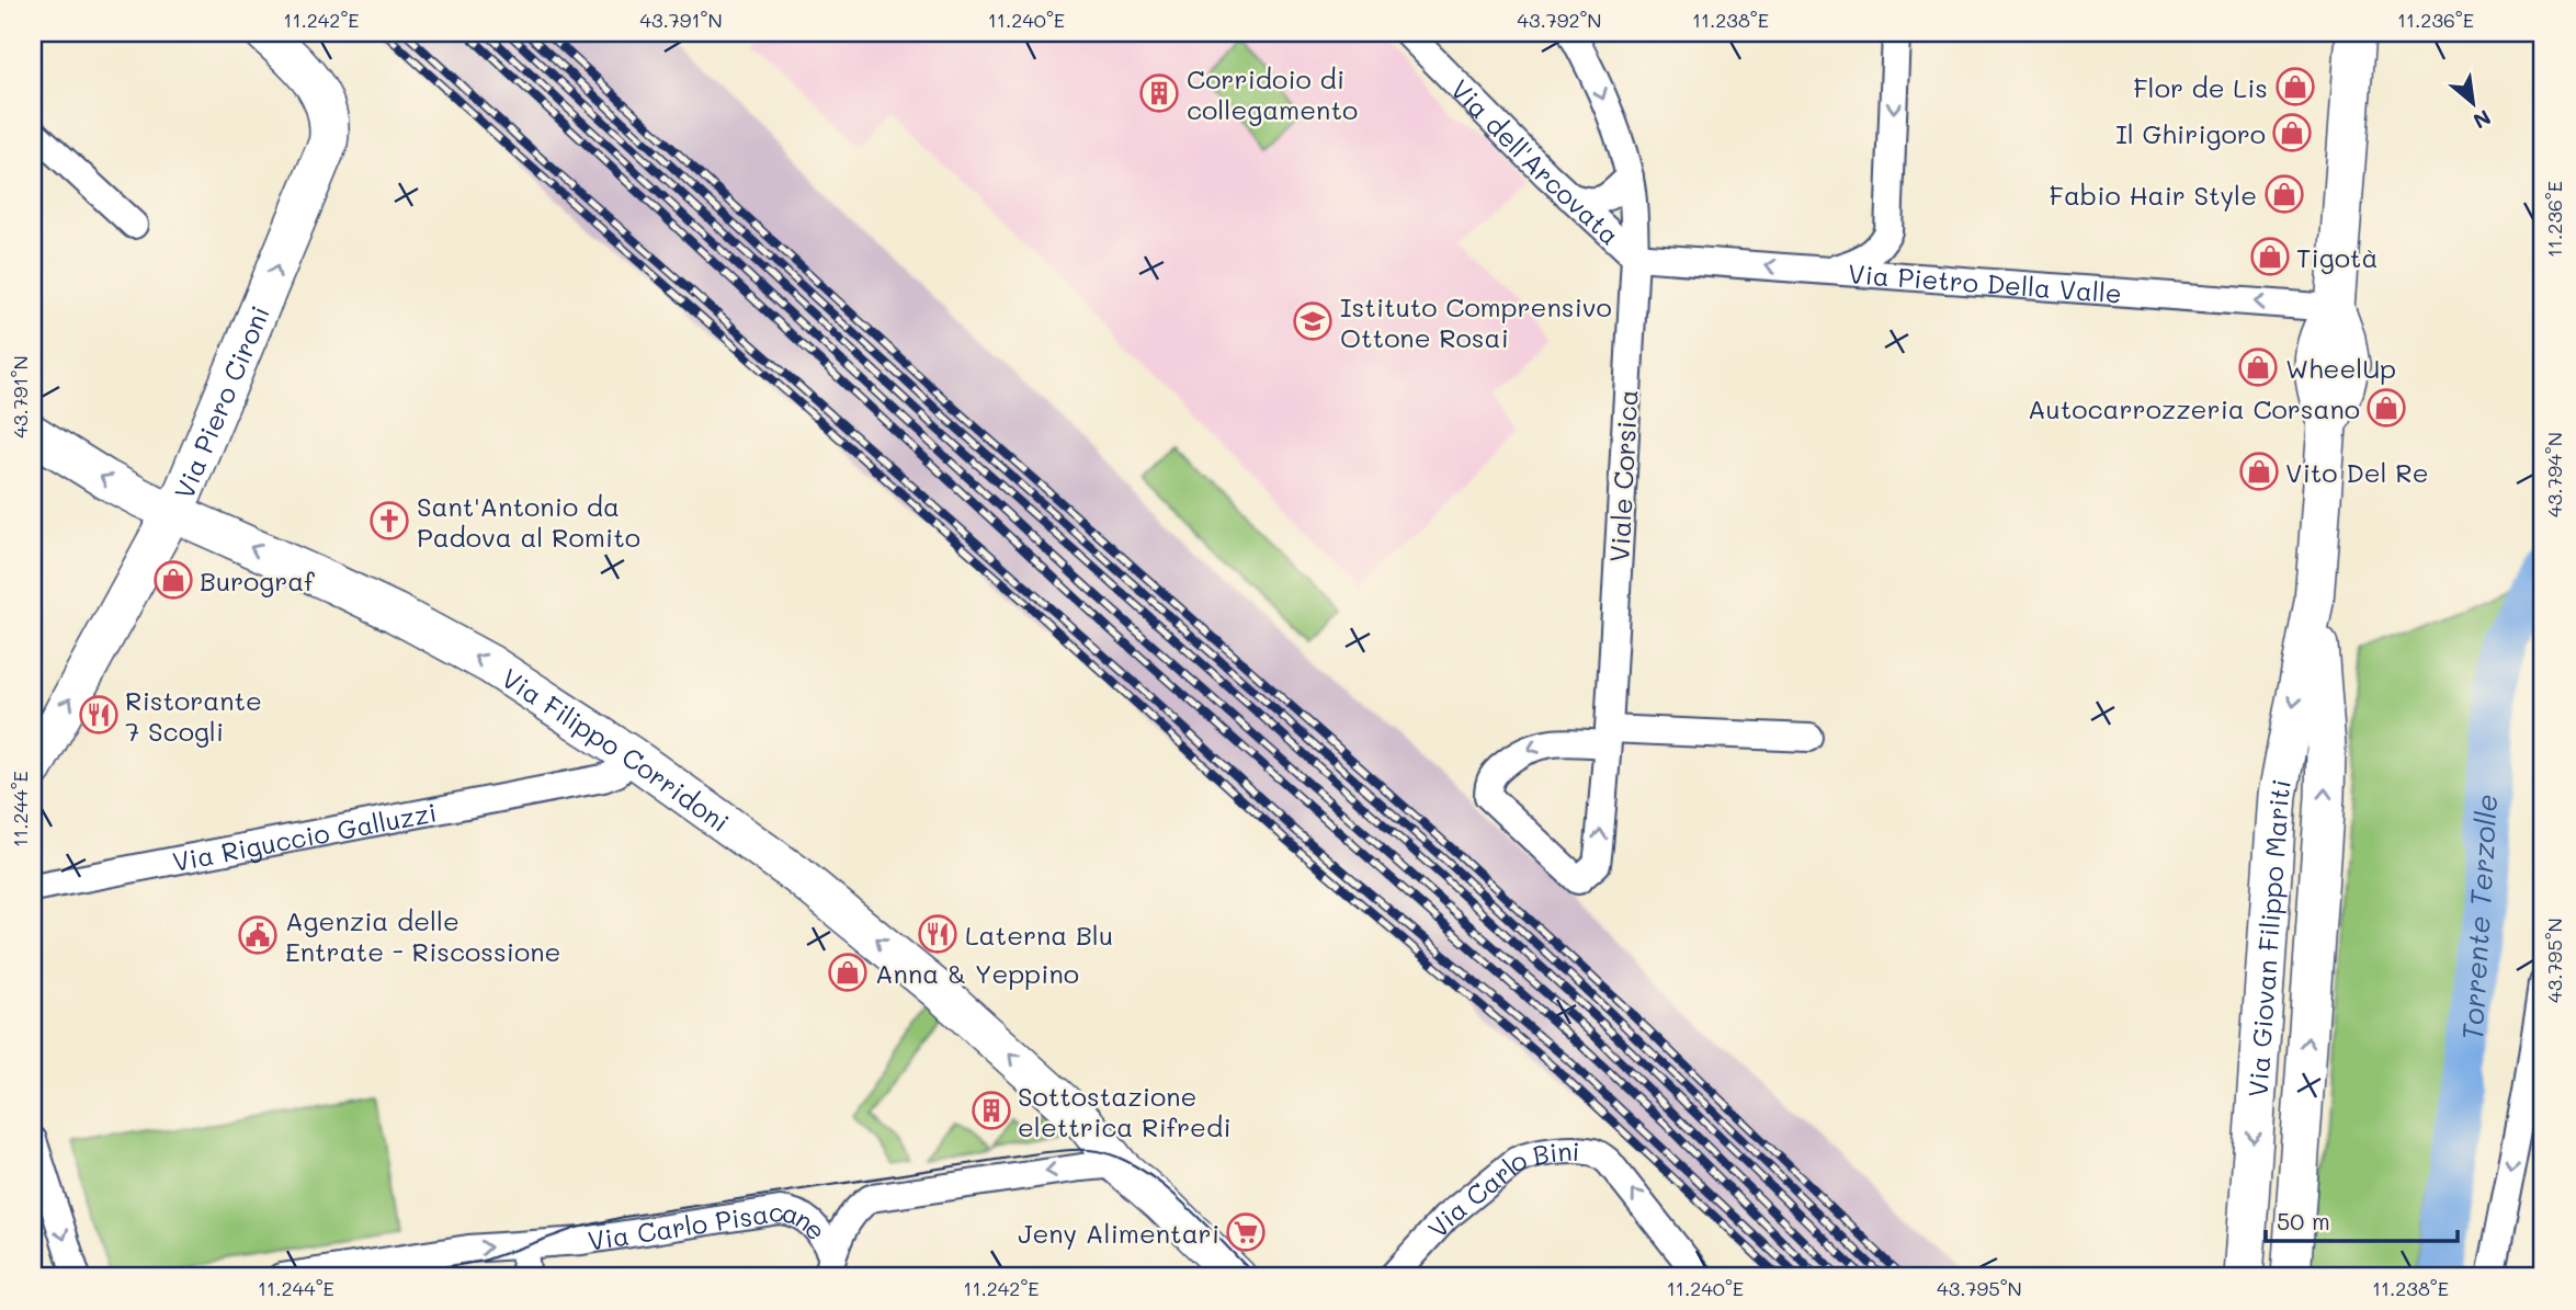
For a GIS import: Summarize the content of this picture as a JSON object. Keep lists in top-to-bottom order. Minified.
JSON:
{"streets":{"street":["Via dell'Arcovata","Via Pietro Della Valle","Via Piero Cironi","Viale Corsica","Via Filippo Corridoni","Via Riguccio Galluzzi","Via Giovan Filippo Mariti","Via Carlo Bini","Via Carlo Pisacane"]},"crossings":[["Via dell'Arcovata","Via Pietro Della Valle"],["Via dell'Arcovata","Viale Corsica"],["Via Pietro Della Valle","Viale Corsica"],["Via Pietro Della Valle","Via Giovan Filippo Mariti"],["Via Piero Cironi","Via Filippo Corridoni"],["Via Filippo Corridoni","Via Riguccio Galluzzi"],["Via Filippo Corridoni","Via Carlo Pisacane"]],"one_way":["Via Pietro Della Valle","Via Piero Cironi","Via Filippo Corridoni"],"water":["Torrente Terzolle"],"places":{"shop":["Flor de Lis","Il Ghirigoro","Fabio Hair Style","Tigotà","WheelUp","Autocarrozzeria Corsano","Vito Del Re","Burograf","Anna & Yeppino"],"building":["Corridoio di collegamento","Sottostazione elettrica Rifredi"],"school or university":["Istituto Comprensivo Ottone Rosai"],"church":["Sant'Antonio da Padova al Romito"],"restaurant":["Ristorante 7 Scogli","Laterna Blu"],"public building":["Agenzia delle Entrate - Riscossione"],"supermarket":["Jeny Alimentari"]},"scale_bar":"50 m","north":"bottom right","coordinates":["11.242°E","43.791°N","11.240°E","43.792°N","11.238°E","11.236°E","43.794°N","11.244°E","43.795°N"]}
